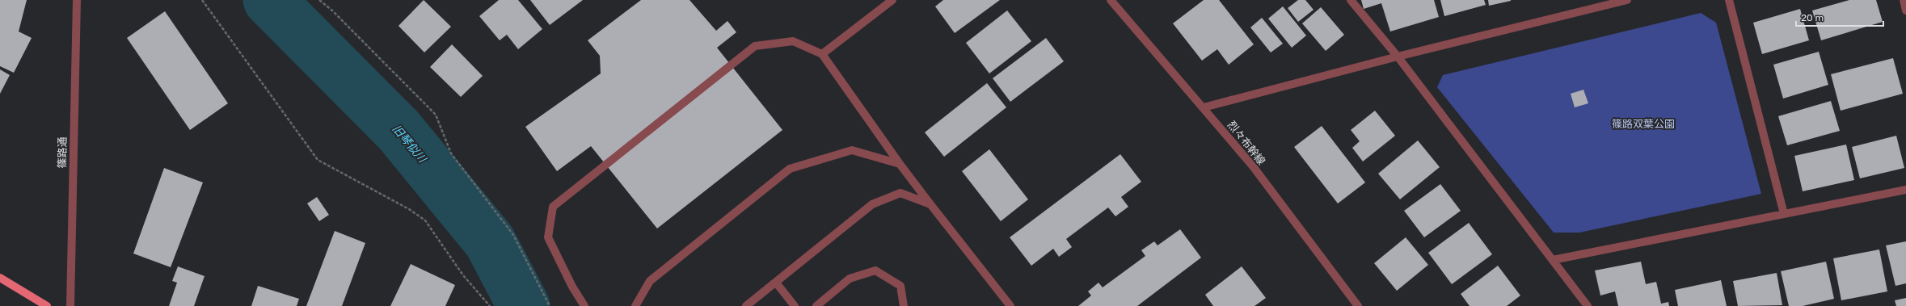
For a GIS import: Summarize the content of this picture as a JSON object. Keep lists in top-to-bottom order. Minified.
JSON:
{"streets":{"street":["烈々布幹線","篠路通"]},"water":["旧琴似川"],"parks":["篠路双葉公園"],"scale_bar":"20 m"}
